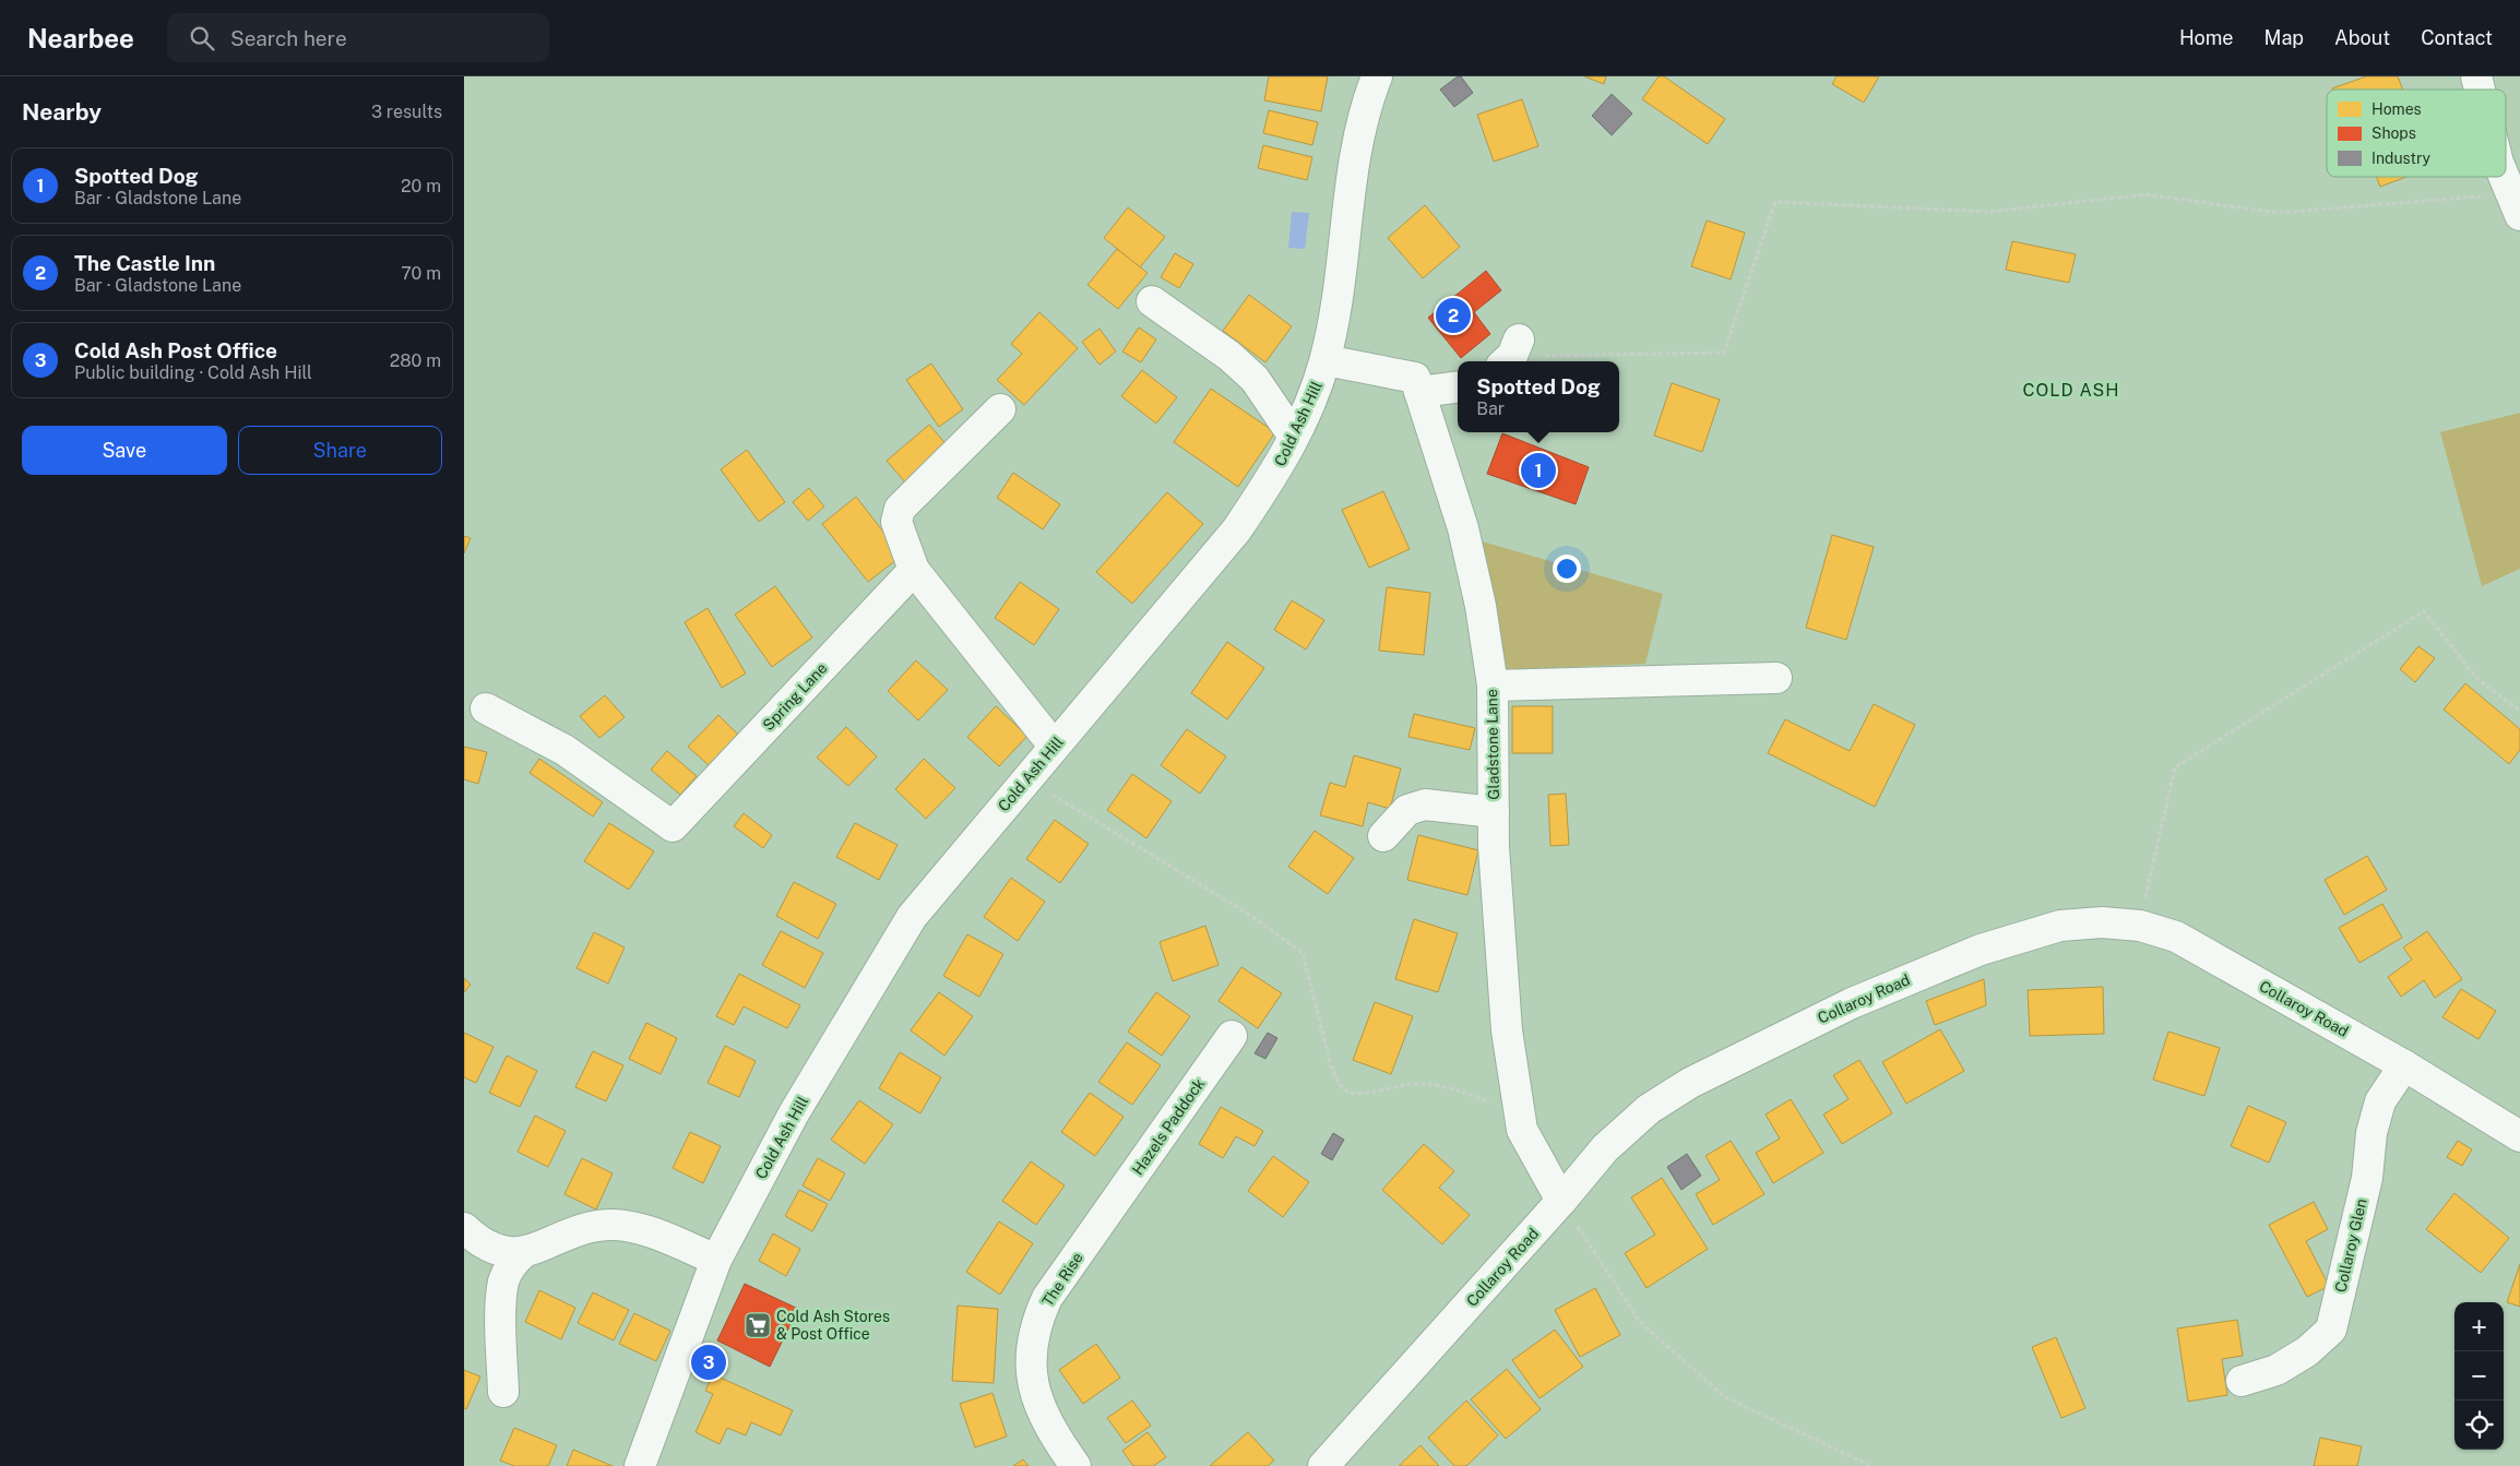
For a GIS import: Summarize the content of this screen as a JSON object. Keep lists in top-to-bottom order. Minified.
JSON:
{"streets":{"street":["Cold Ash Hill","Spring Lane","Gladstone Lane","Collaroy Road","Hazels Paddock","Collaroy Glen","The Rise"]},"crossings":[["Cold Ash Hill","Gladstone Lane"],["Gladstone Lane","Collaroy Road"],["Collaroy Road","Collaroy Glen"],["Hazels Paddock","The Rise"]],"districts":["COLD ASH"],"places":{"supermarket":["Cold Ash Stores & Post Office"]},"legend":["Homes","Shops","Industry"],"page":{"header":"Nearbee","search":"Search here","nav":["Home","Map","About","Contact"],"heading":["Nearby","3 results"],"list":[{"mark":"1","name":"Spotted Dog","note":"Bar · Gladstone Lane","value":"20 m"},{"mark":"2","name":"The Castle Inn","note":"Bar · Gladstone Lane","value":"70 m"},{"mark":"3","name":"Cold Ash Post Office","note":"Public building · Cold Ash Hill","value":"280 m"}],"pins":["2","1","3"],"popup":["Spotted Dog","Bar"],"buttons":["Save","Share"],"map_buttons":["+","−"]}}
